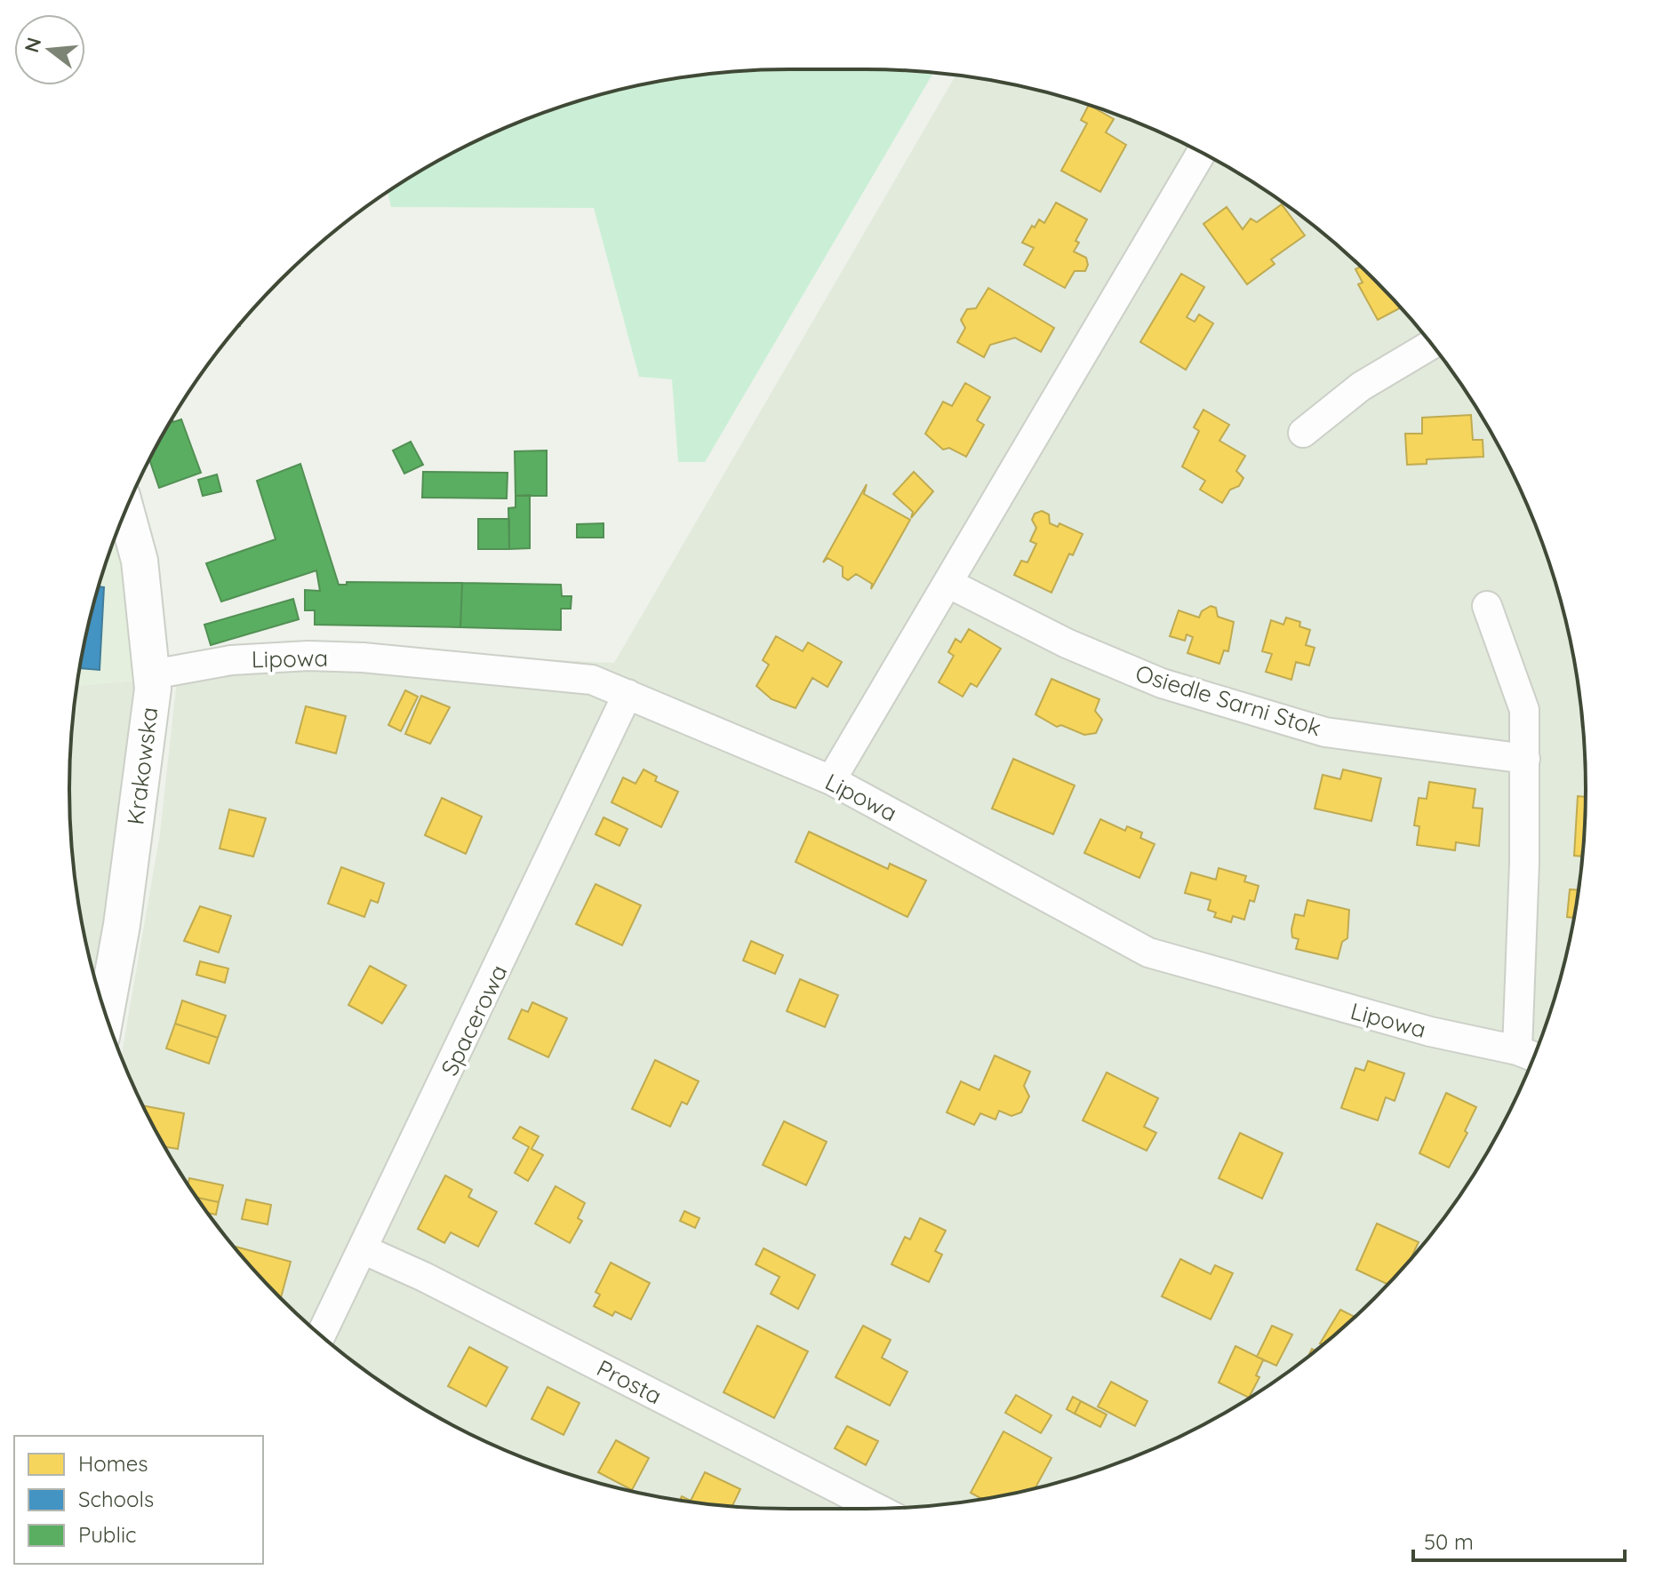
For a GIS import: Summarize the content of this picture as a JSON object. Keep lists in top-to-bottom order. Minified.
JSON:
{"streets":{"street":["Lipowa","Osiedle Sarni Stok","Krakowska","Spacerowa","Prosta"]},"crossings":[["Lipowa","Krakowska"],["Lipowa","Spacerowa"],["Spacerowa","Prosta"]],"legend":["Homes","Schools","Public"],"scale_bar":"50 m","north":"left"}
